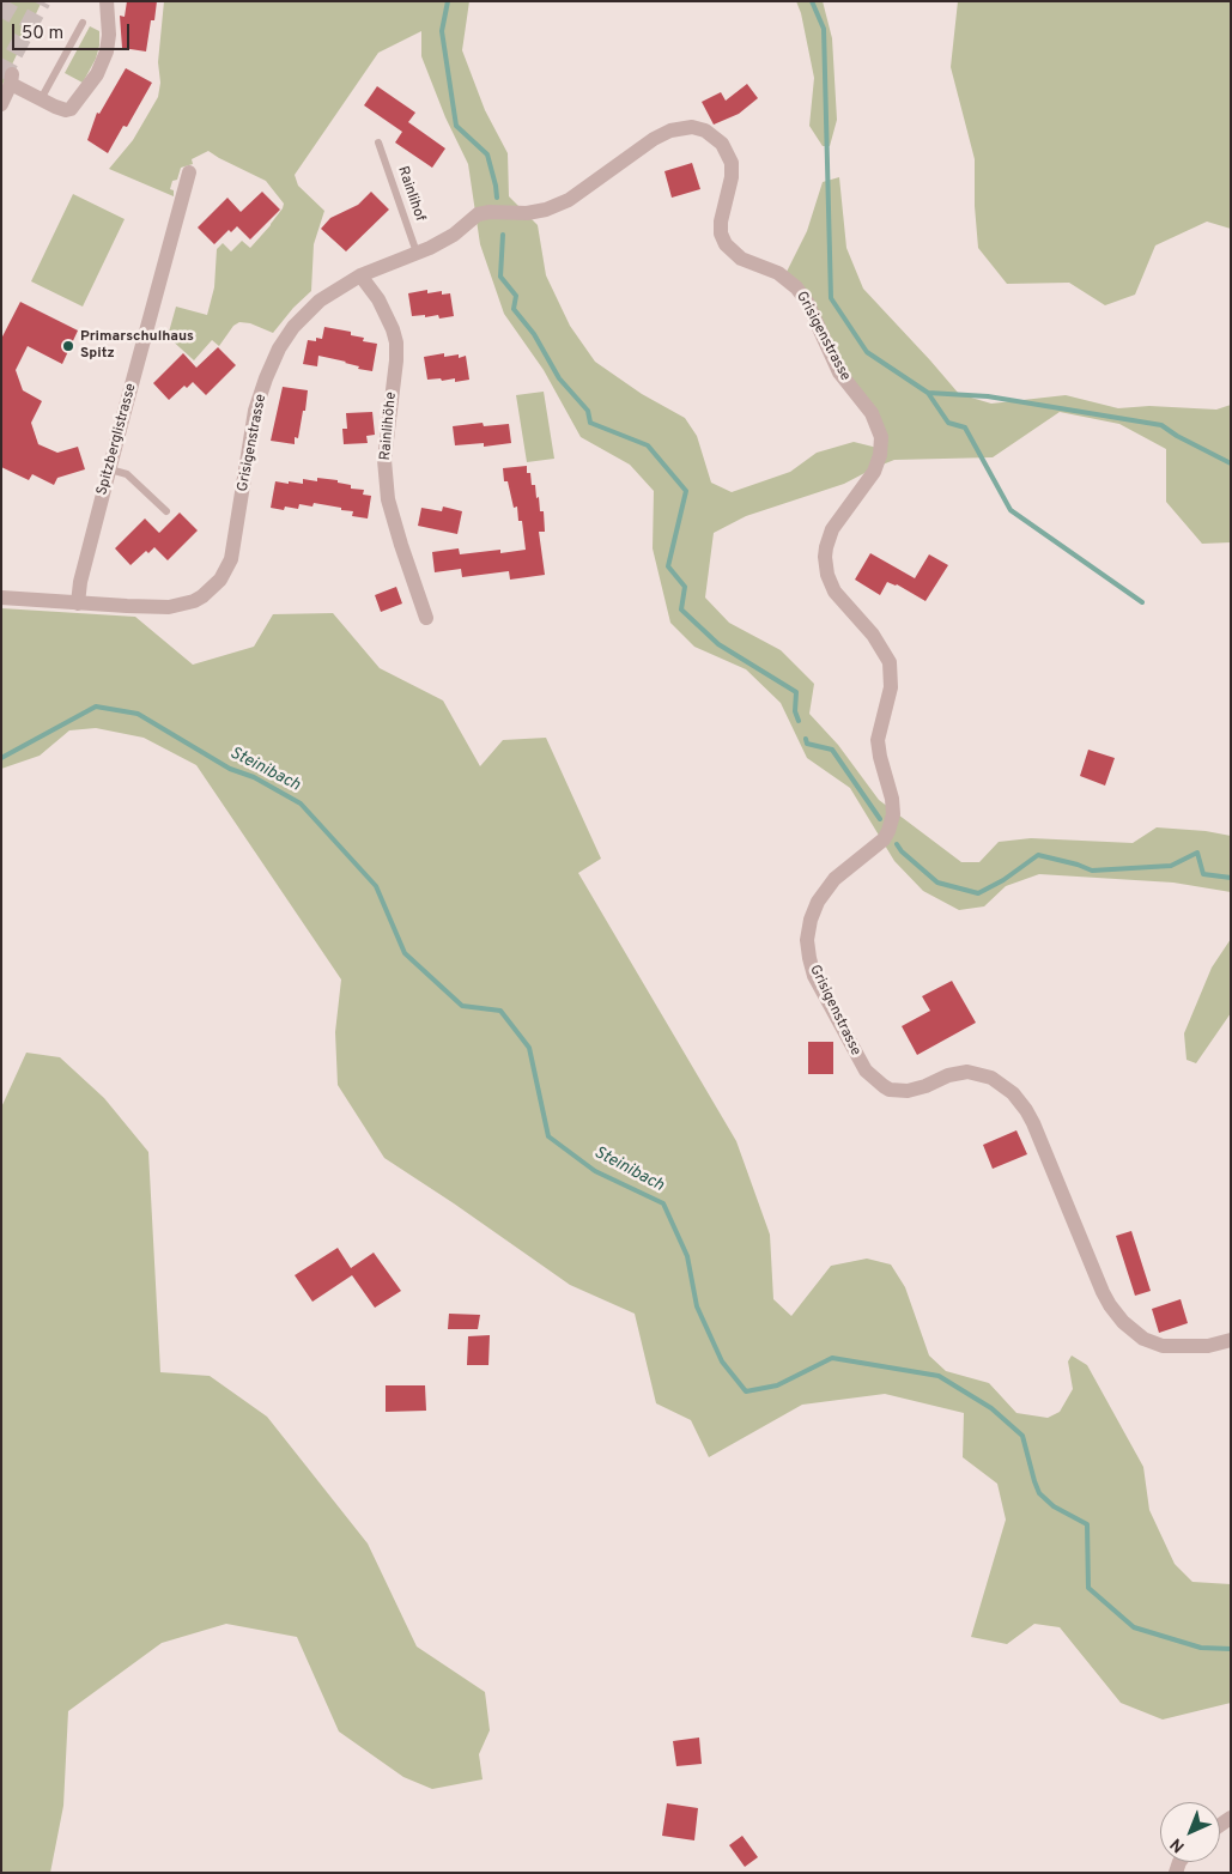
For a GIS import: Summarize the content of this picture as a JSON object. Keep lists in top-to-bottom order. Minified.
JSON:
{"streets":{"street":["Grisigenstrasse","Rainlihöhe","Spitzberglistrasse"],"lane":["Rainlihof"]},"crossings":[["Rainlihof","Grisigenstrasse"],["Grisigenstrasse","Rainlihöhe"],["Grisigenstrasse","Spitzberglistrasse"]],"water":["Steinibach"],"places":["Primarschulhaus Spitz"],"scale_bar":"50 m","north":"bottom left"}
